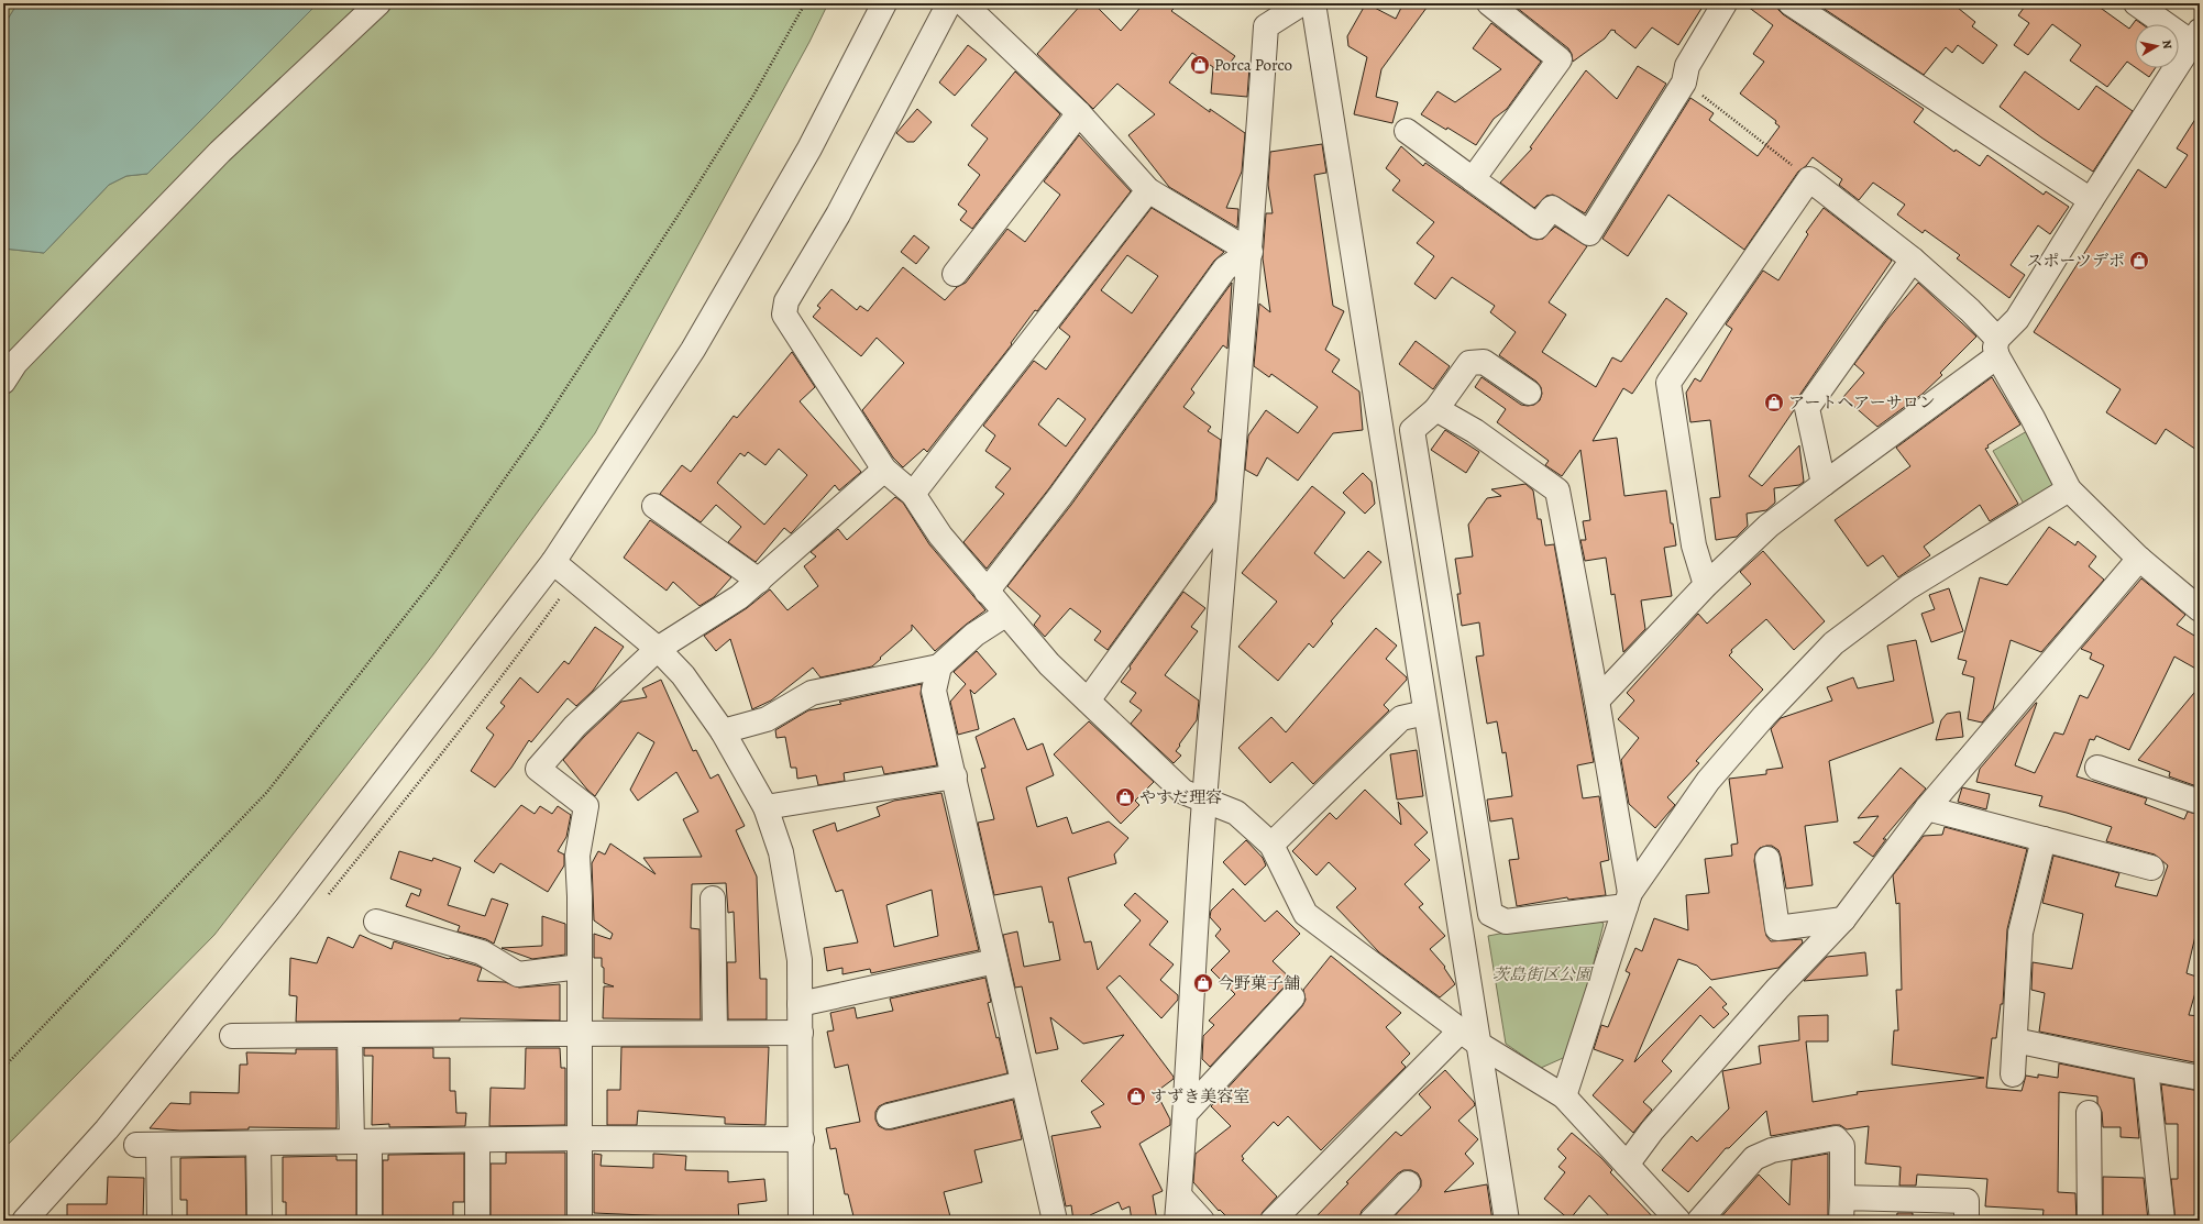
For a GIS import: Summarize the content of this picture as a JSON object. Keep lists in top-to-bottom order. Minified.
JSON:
{"parks":["茨島街区公園"],"places":{"shop":["Porca Porco","スポーツデポ","アートヘアーサロン","やすだ理容","今野菓子舗","すずき美容室"]},"north":"right"}
